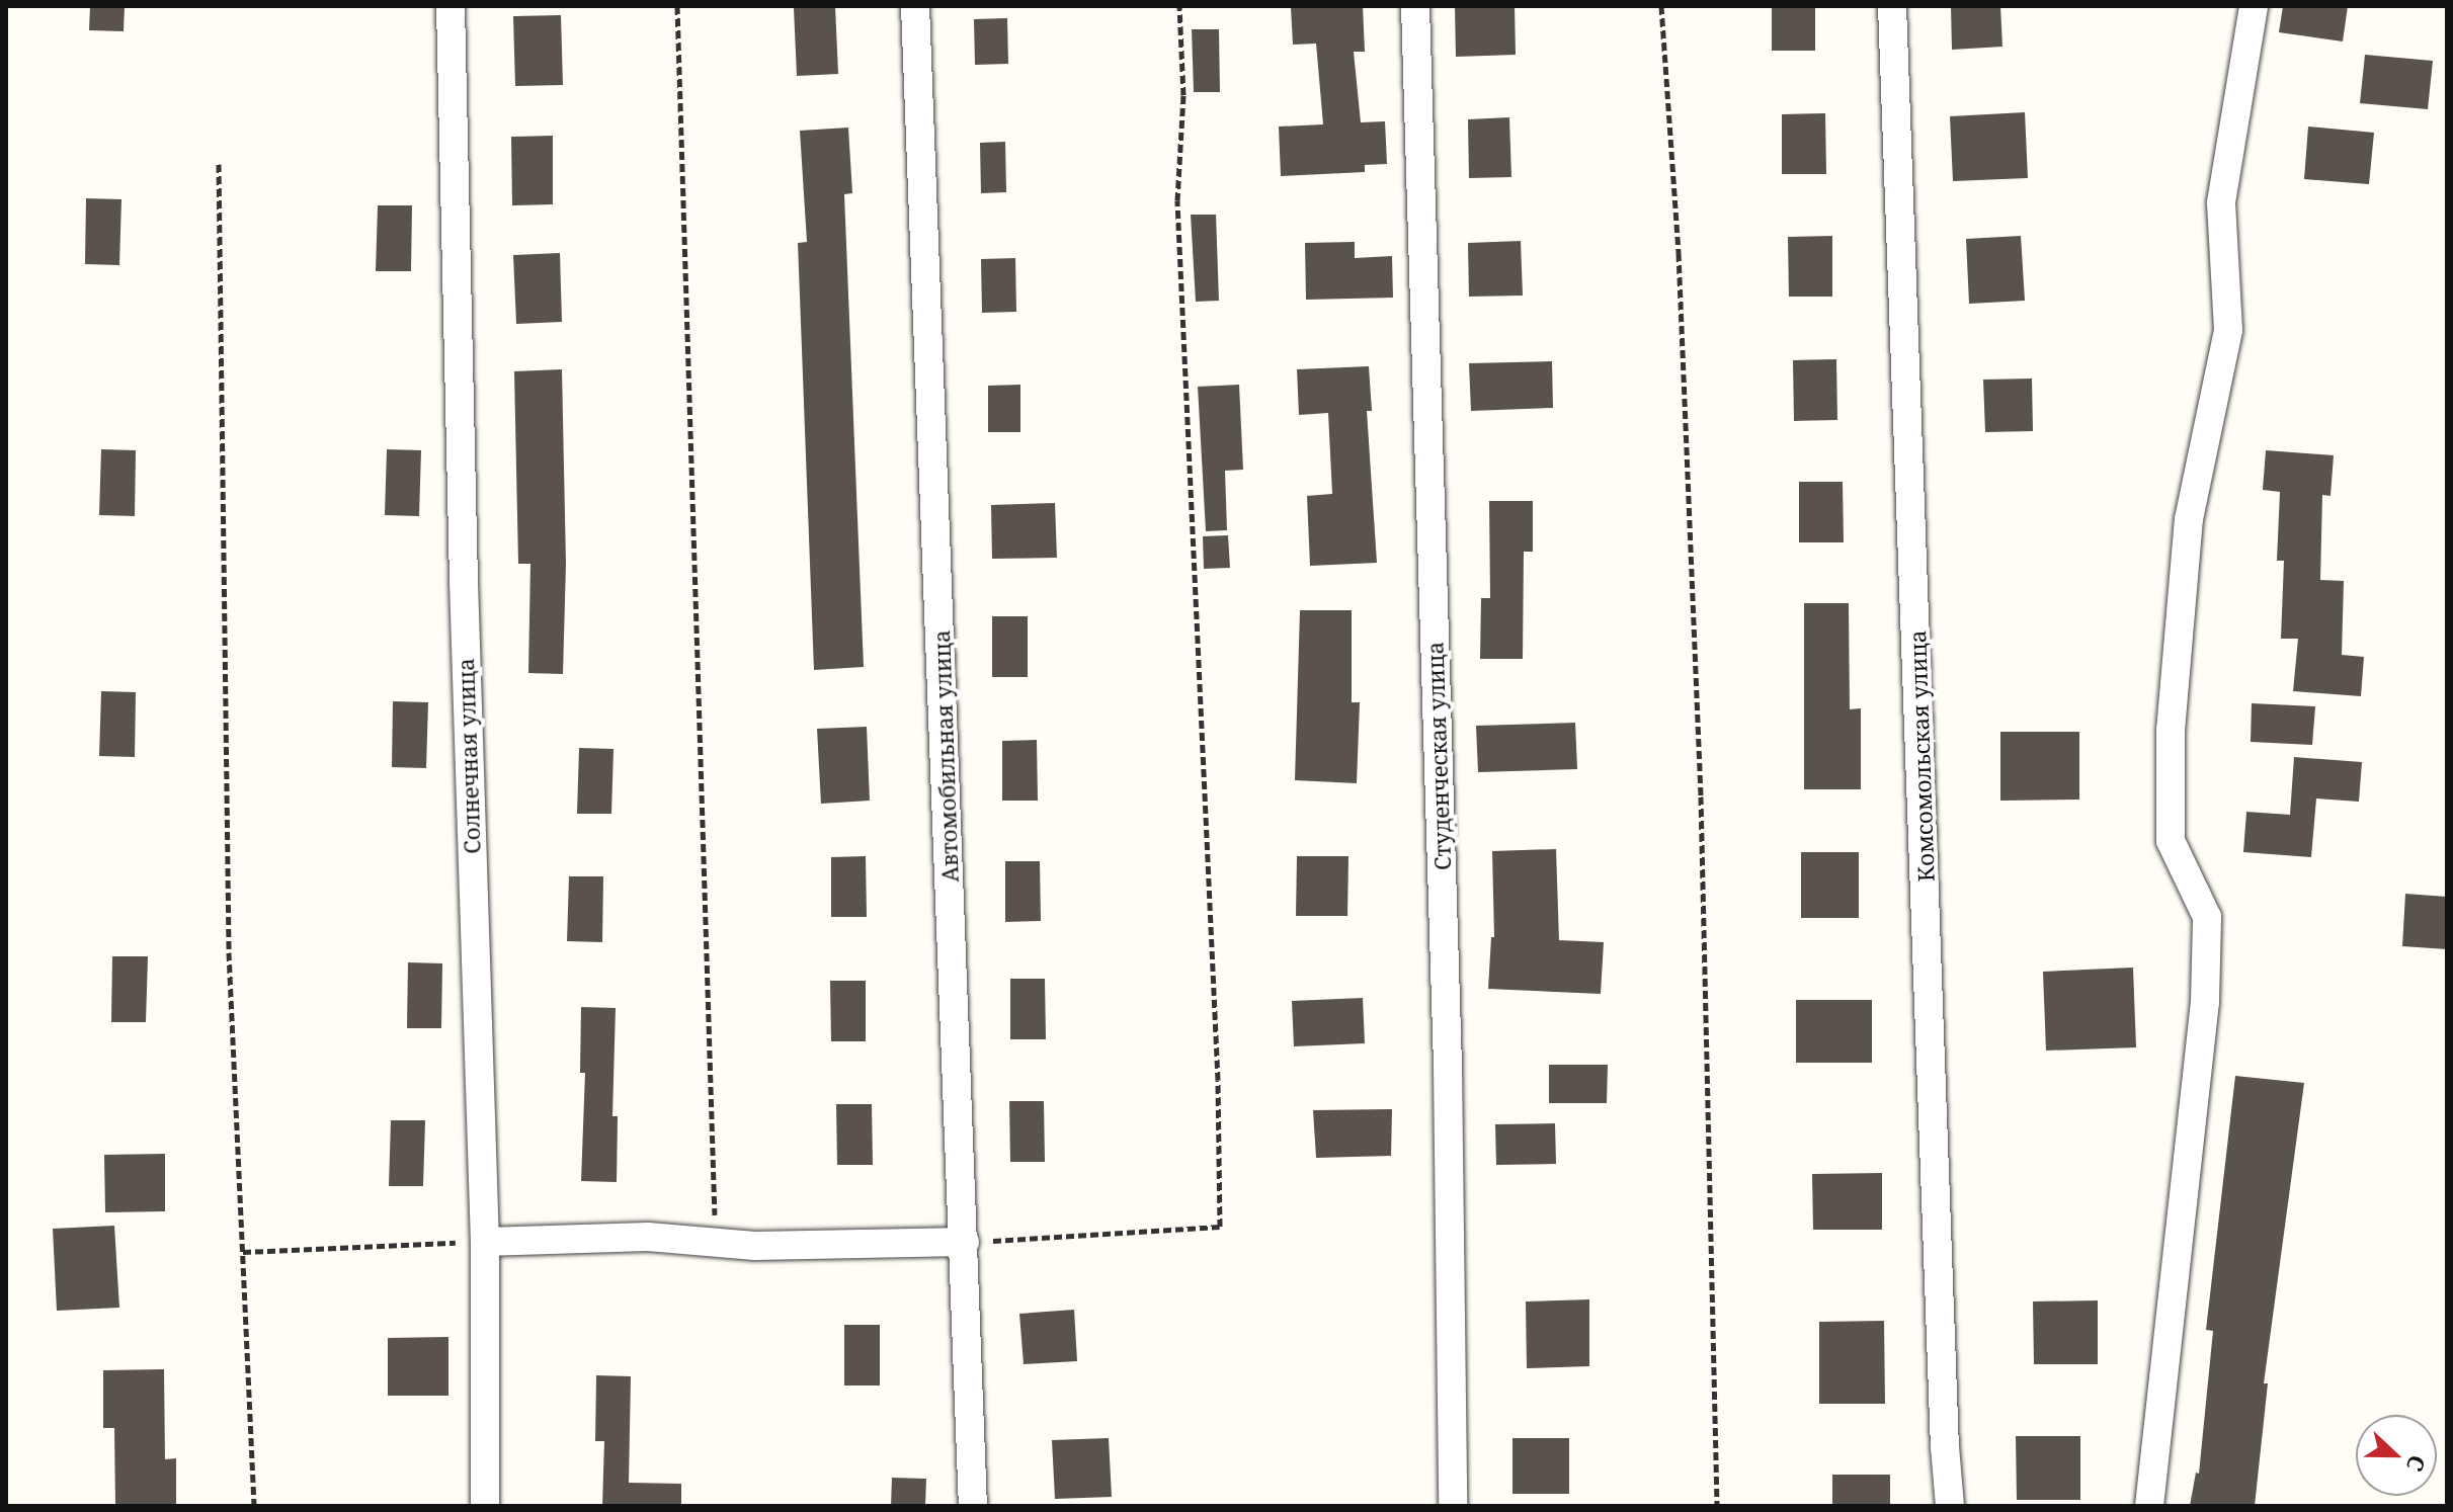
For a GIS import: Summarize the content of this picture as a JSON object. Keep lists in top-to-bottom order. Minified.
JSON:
{"streets":{"street":["Солнечная улица","Автомобильная улица","Студенческая улица","Комсомольская улица"]},"north":"right"}
